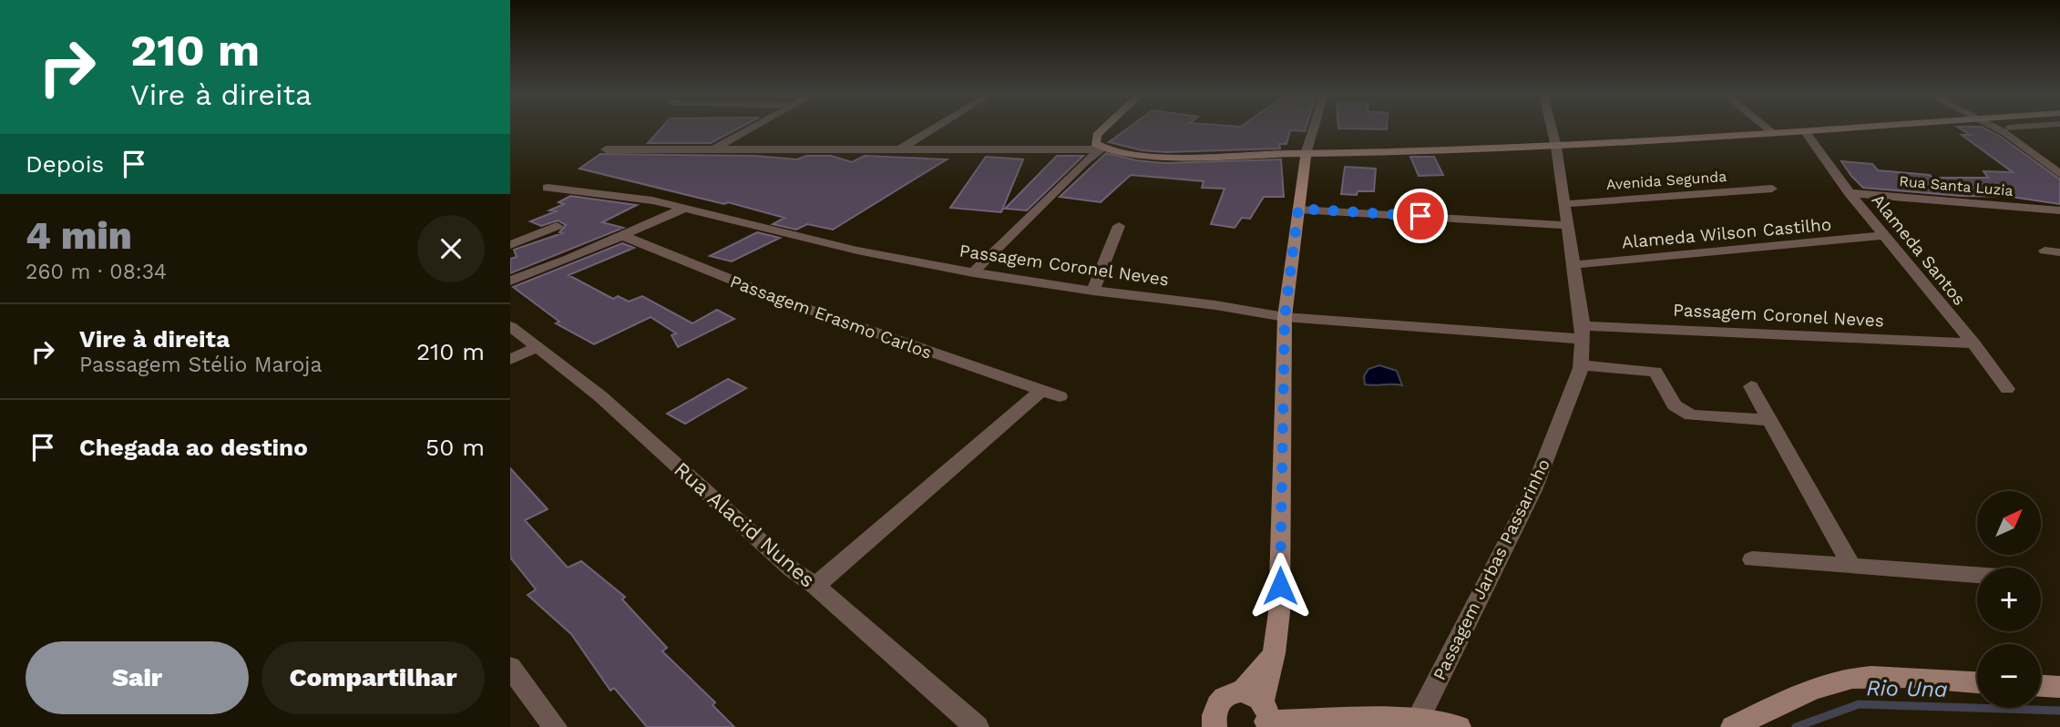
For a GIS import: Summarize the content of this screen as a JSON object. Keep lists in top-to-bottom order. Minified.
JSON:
{"streets":{"street":["Avenida Segunda","Rua Santa Luzia","Alameda Wilson Castilho","Alameda Santos","Passagem Coronel Neves","Passagem Erasmo Carlos","Rua Alacid Nunes","Passagem Jarbas Passarinho"]},"crossings":[["Avenida Segunda","Passagem Jarbas Passarinho"],["Rua Santa Luzia","Alameda Santos"],["Alameda Wilson Castilho","Alameda Santos"],["Alameda Wilson Castilho","Passagem Jarbas Passarinho"],["Alameda Santos","Passagem Coronel Neves"],["Passagem Coronel Neves","Passagem Jarbas Passarinho"],["Passagem Erasmo Carlos","Rua Alacid Nunes"]],"water":["Rio Una"],"north":"top right","page":{"turn":["210 m","Vire à direita"],"then":"Depois","heading":["4 min","260 m · 08:34"],"list":[{"name":"Vire à direita","note":"Passagem Stélio Maroja","value":"210 m"},{"name":"Chegada ao destino","value":"50 m"}],"map_buttons":["+","−"],"buttons":["Sair","Compartilhar"]}}
